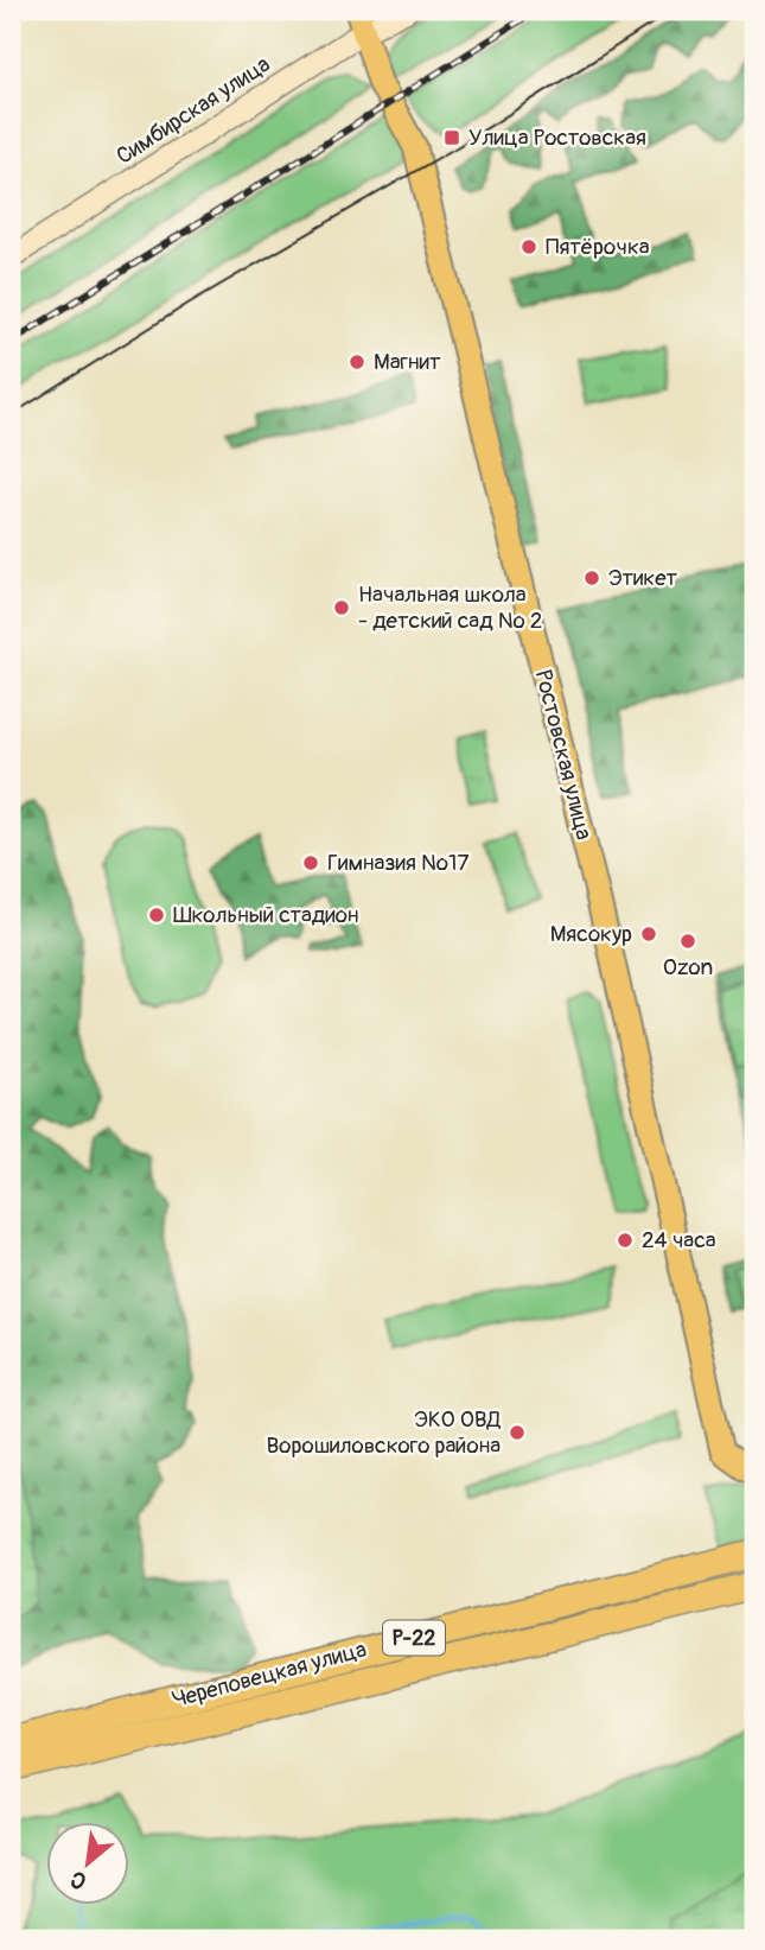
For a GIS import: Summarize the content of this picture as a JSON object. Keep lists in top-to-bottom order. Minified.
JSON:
{"streets":{"highway":["Р-22","Череповецкая улица"],"main road":["Симбирская улица","Ростовская улица"]},"crossings":[["Симбирская улица","Ростовская улица"],["Р-22","Череповецкая улица"]],"places":{"transit":["Улица Ростовская"],"other":["Пятёрочка","Магнит","Этикет","Начальная школа - детский сад № 2","Гимназия №17","Школьный стадион","Мясокур","Ozon","24 часа","ЭКО ОВД Ворошиловского района"]},"north":"bottom left"}
